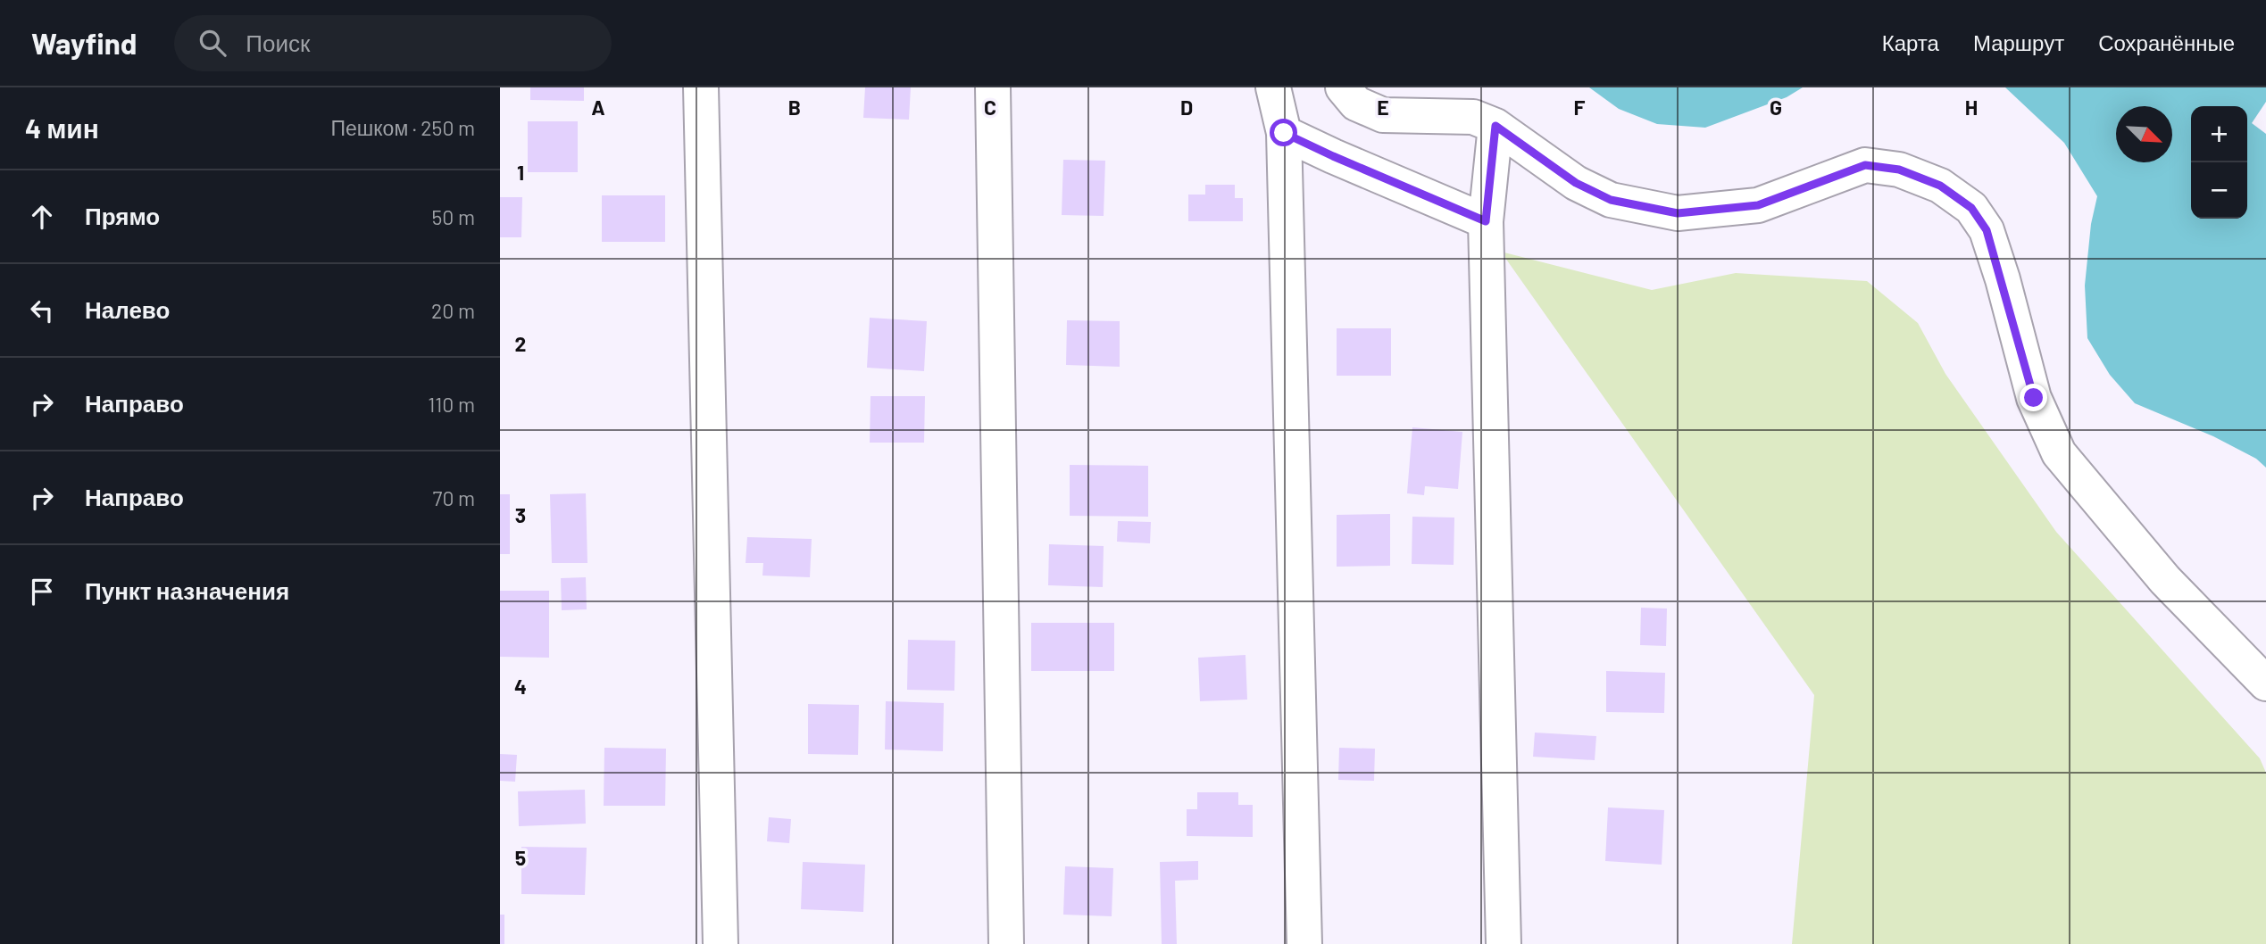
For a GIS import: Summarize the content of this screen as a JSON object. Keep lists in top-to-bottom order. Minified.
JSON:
{"north":"bottom right","page":{"header":"Wayfind","search":"Поиск","nav":["Карта","Маршрут","Сохранённые"],"heading":["4 мин","Пешком · 250 m"],"map_buttons":["+","−"],"list":[["Прямо","50 m"],["Налево","20 m"],["Направо","110 m"],["Направо","70 m"],"Пункт назначения"]},"grid":{"columns":["A","B","C","D","E","F","G","H"],"rows":["1","2","3","4","5"]}}
